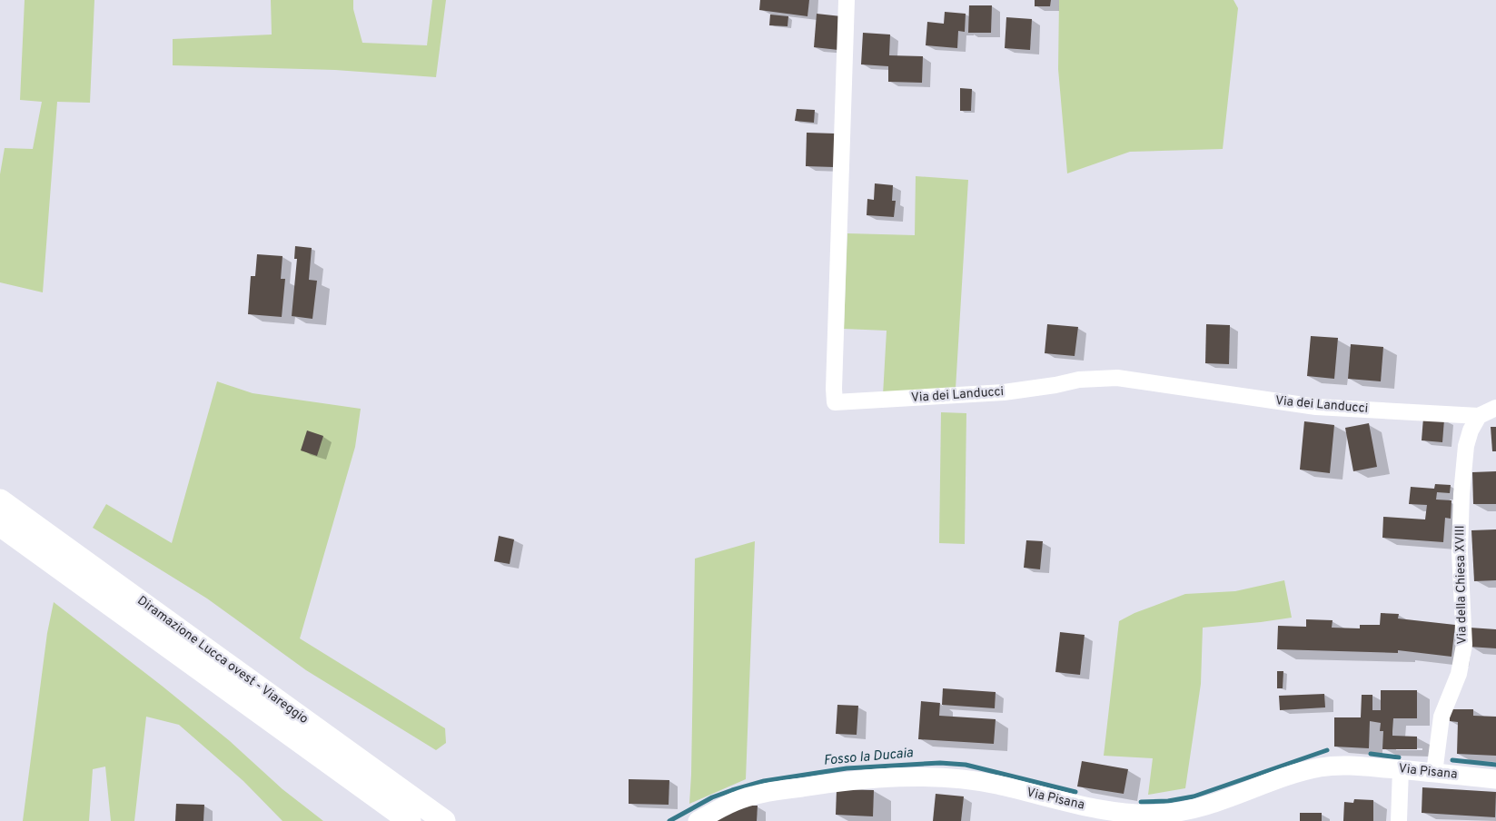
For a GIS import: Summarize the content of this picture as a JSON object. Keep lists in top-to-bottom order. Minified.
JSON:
{"streets":{"highway":["Diramazione Lucca ovest - Viareggio"],"main road":["Via Pisana"],"street":["Via dei Landucci","Via della Chiesa XVIII"]},"crossings":[["Via dei Landucci","Via della Chiesa XVIII"],["Via della Chiesa XVIII","Via Pisana"]],"water":["Fosso la Ducaia"]}
